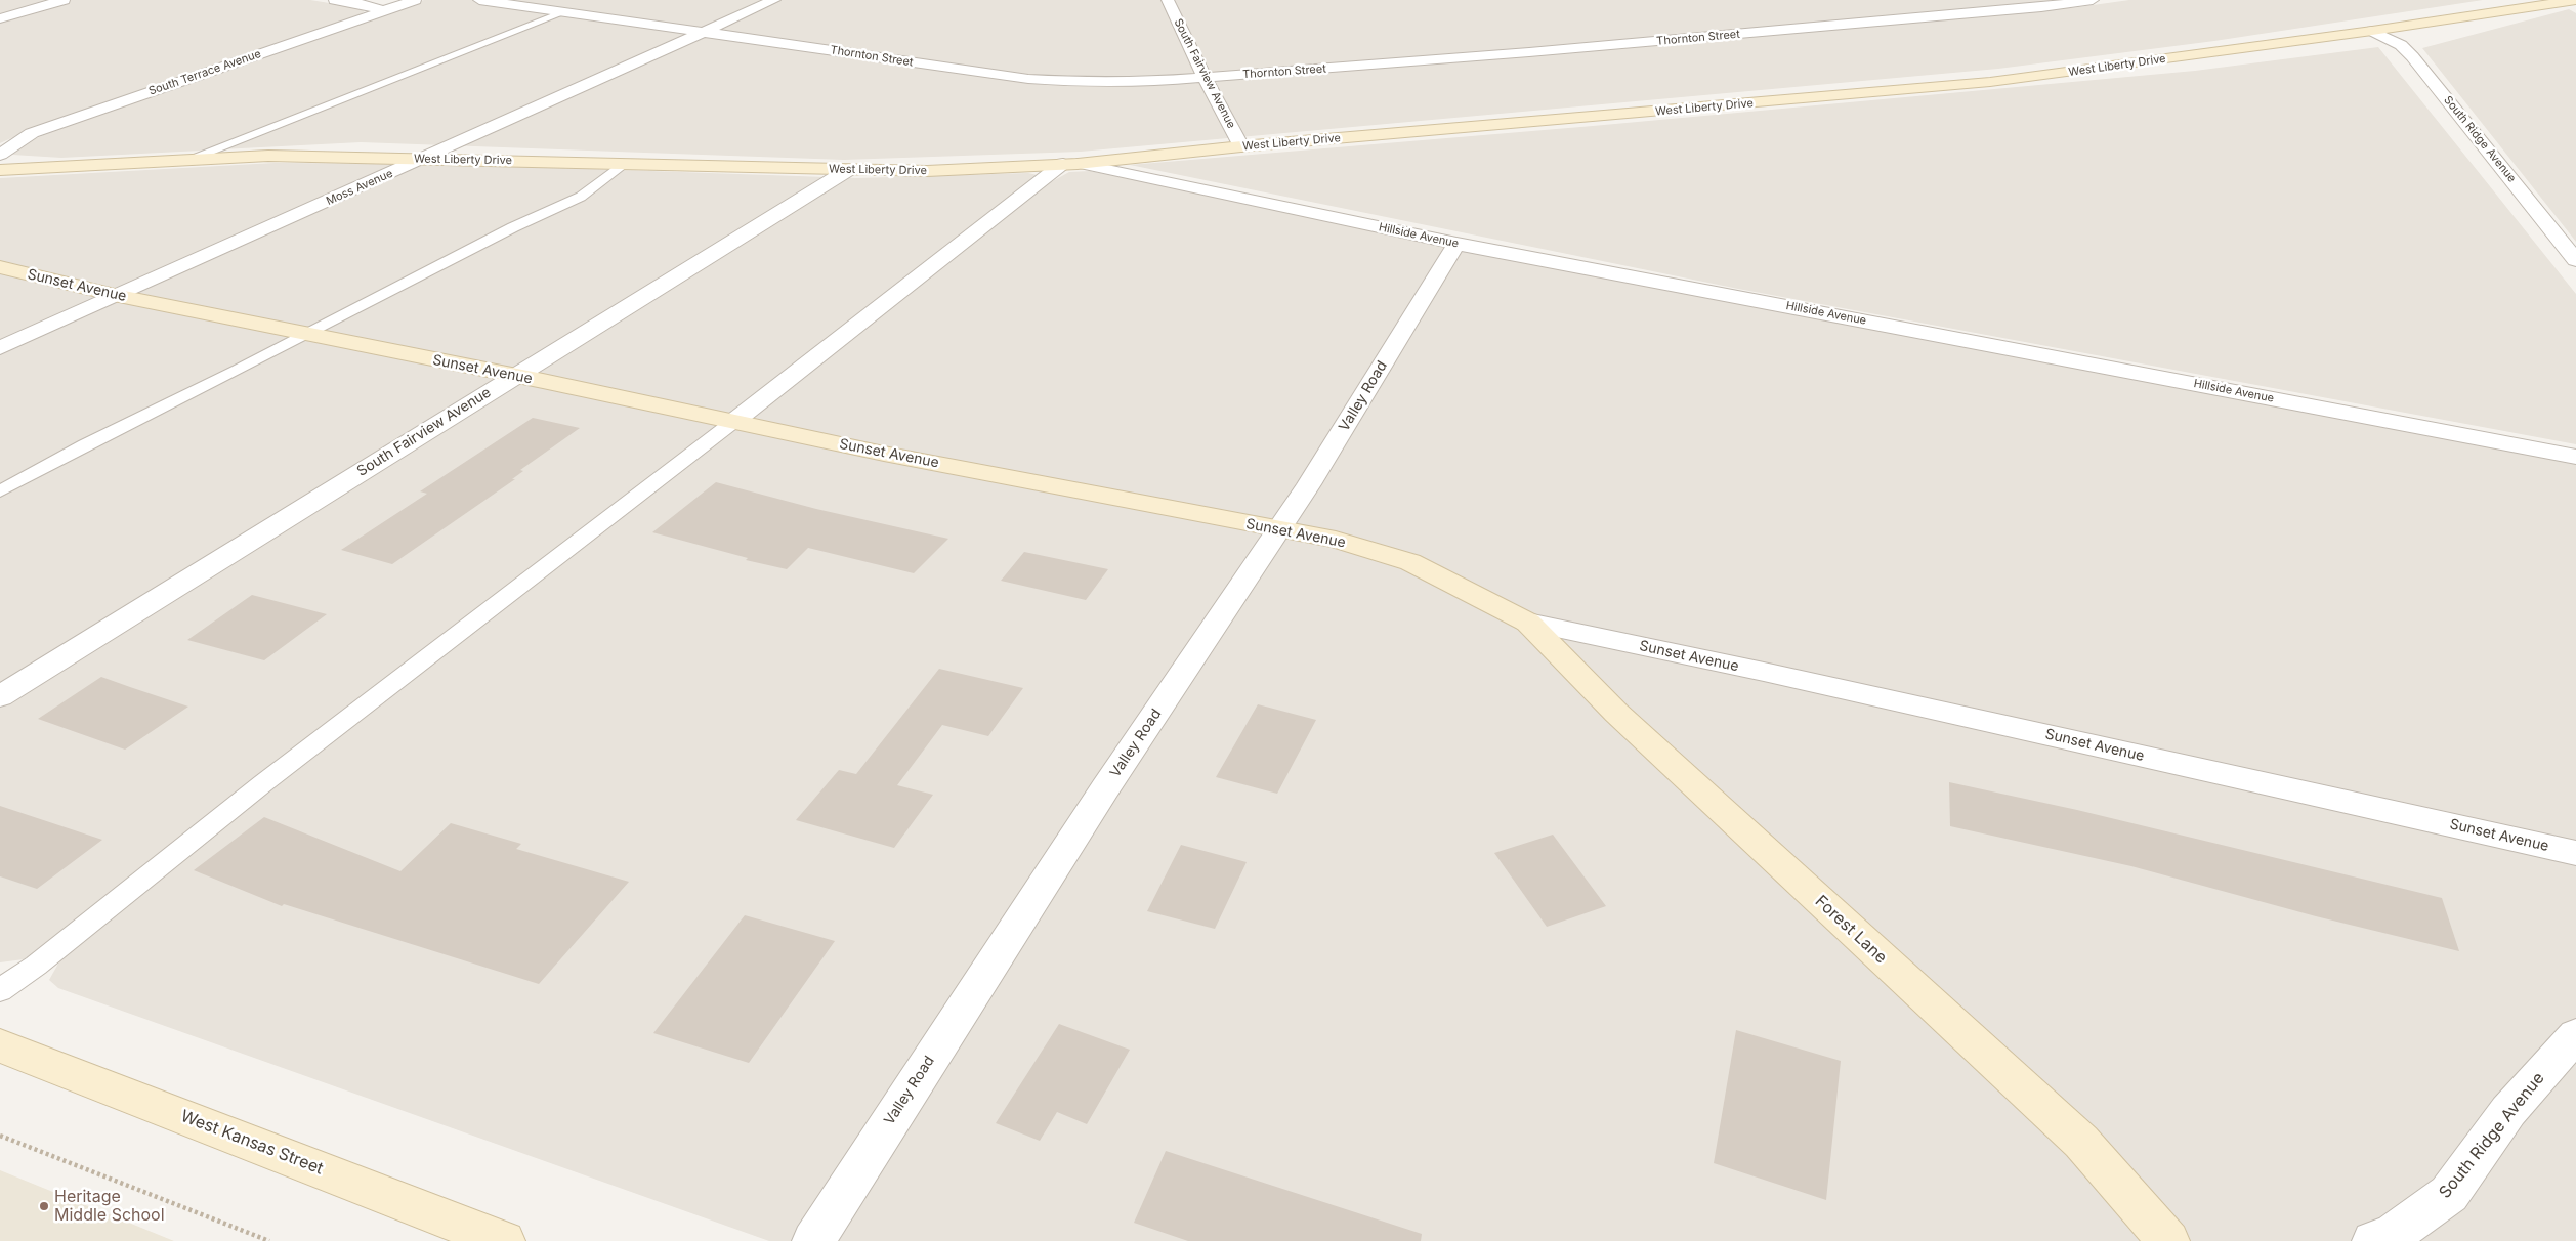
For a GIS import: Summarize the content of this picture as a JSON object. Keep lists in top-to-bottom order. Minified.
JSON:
{"streets":{"main road":["West Liberty Drive","Sunset Avenue","Forest Lane","West Kansas Street"],"street":["Thornton Street","South Terrace Avenue","South Fairview Avenue","South Ridge Avenue","Moss Avenue","Hillside Avenue","Valley Road"]},"crossings":[["Thornton Street","South Fairview Avenue"],["Thornton Street","Moss Avenue"],["West Liberty Drive","South Fairview Avenue"],["West Liberty Drive","South Ridge Avenue"],["West Liberty Drive","Moss Avenue"],["West Liberty Drive","Hillside Avenue"],["South Fairview Avenue","Sunset Avenue"],["Moss Avenue","Sunset Avenue"],["Hillside Avenue","Valley Road"],["Sunset Avenue","Valley Road"],["Sunset Avenue","Forest Lane"]],"places":["Heritage Middle School"]}
